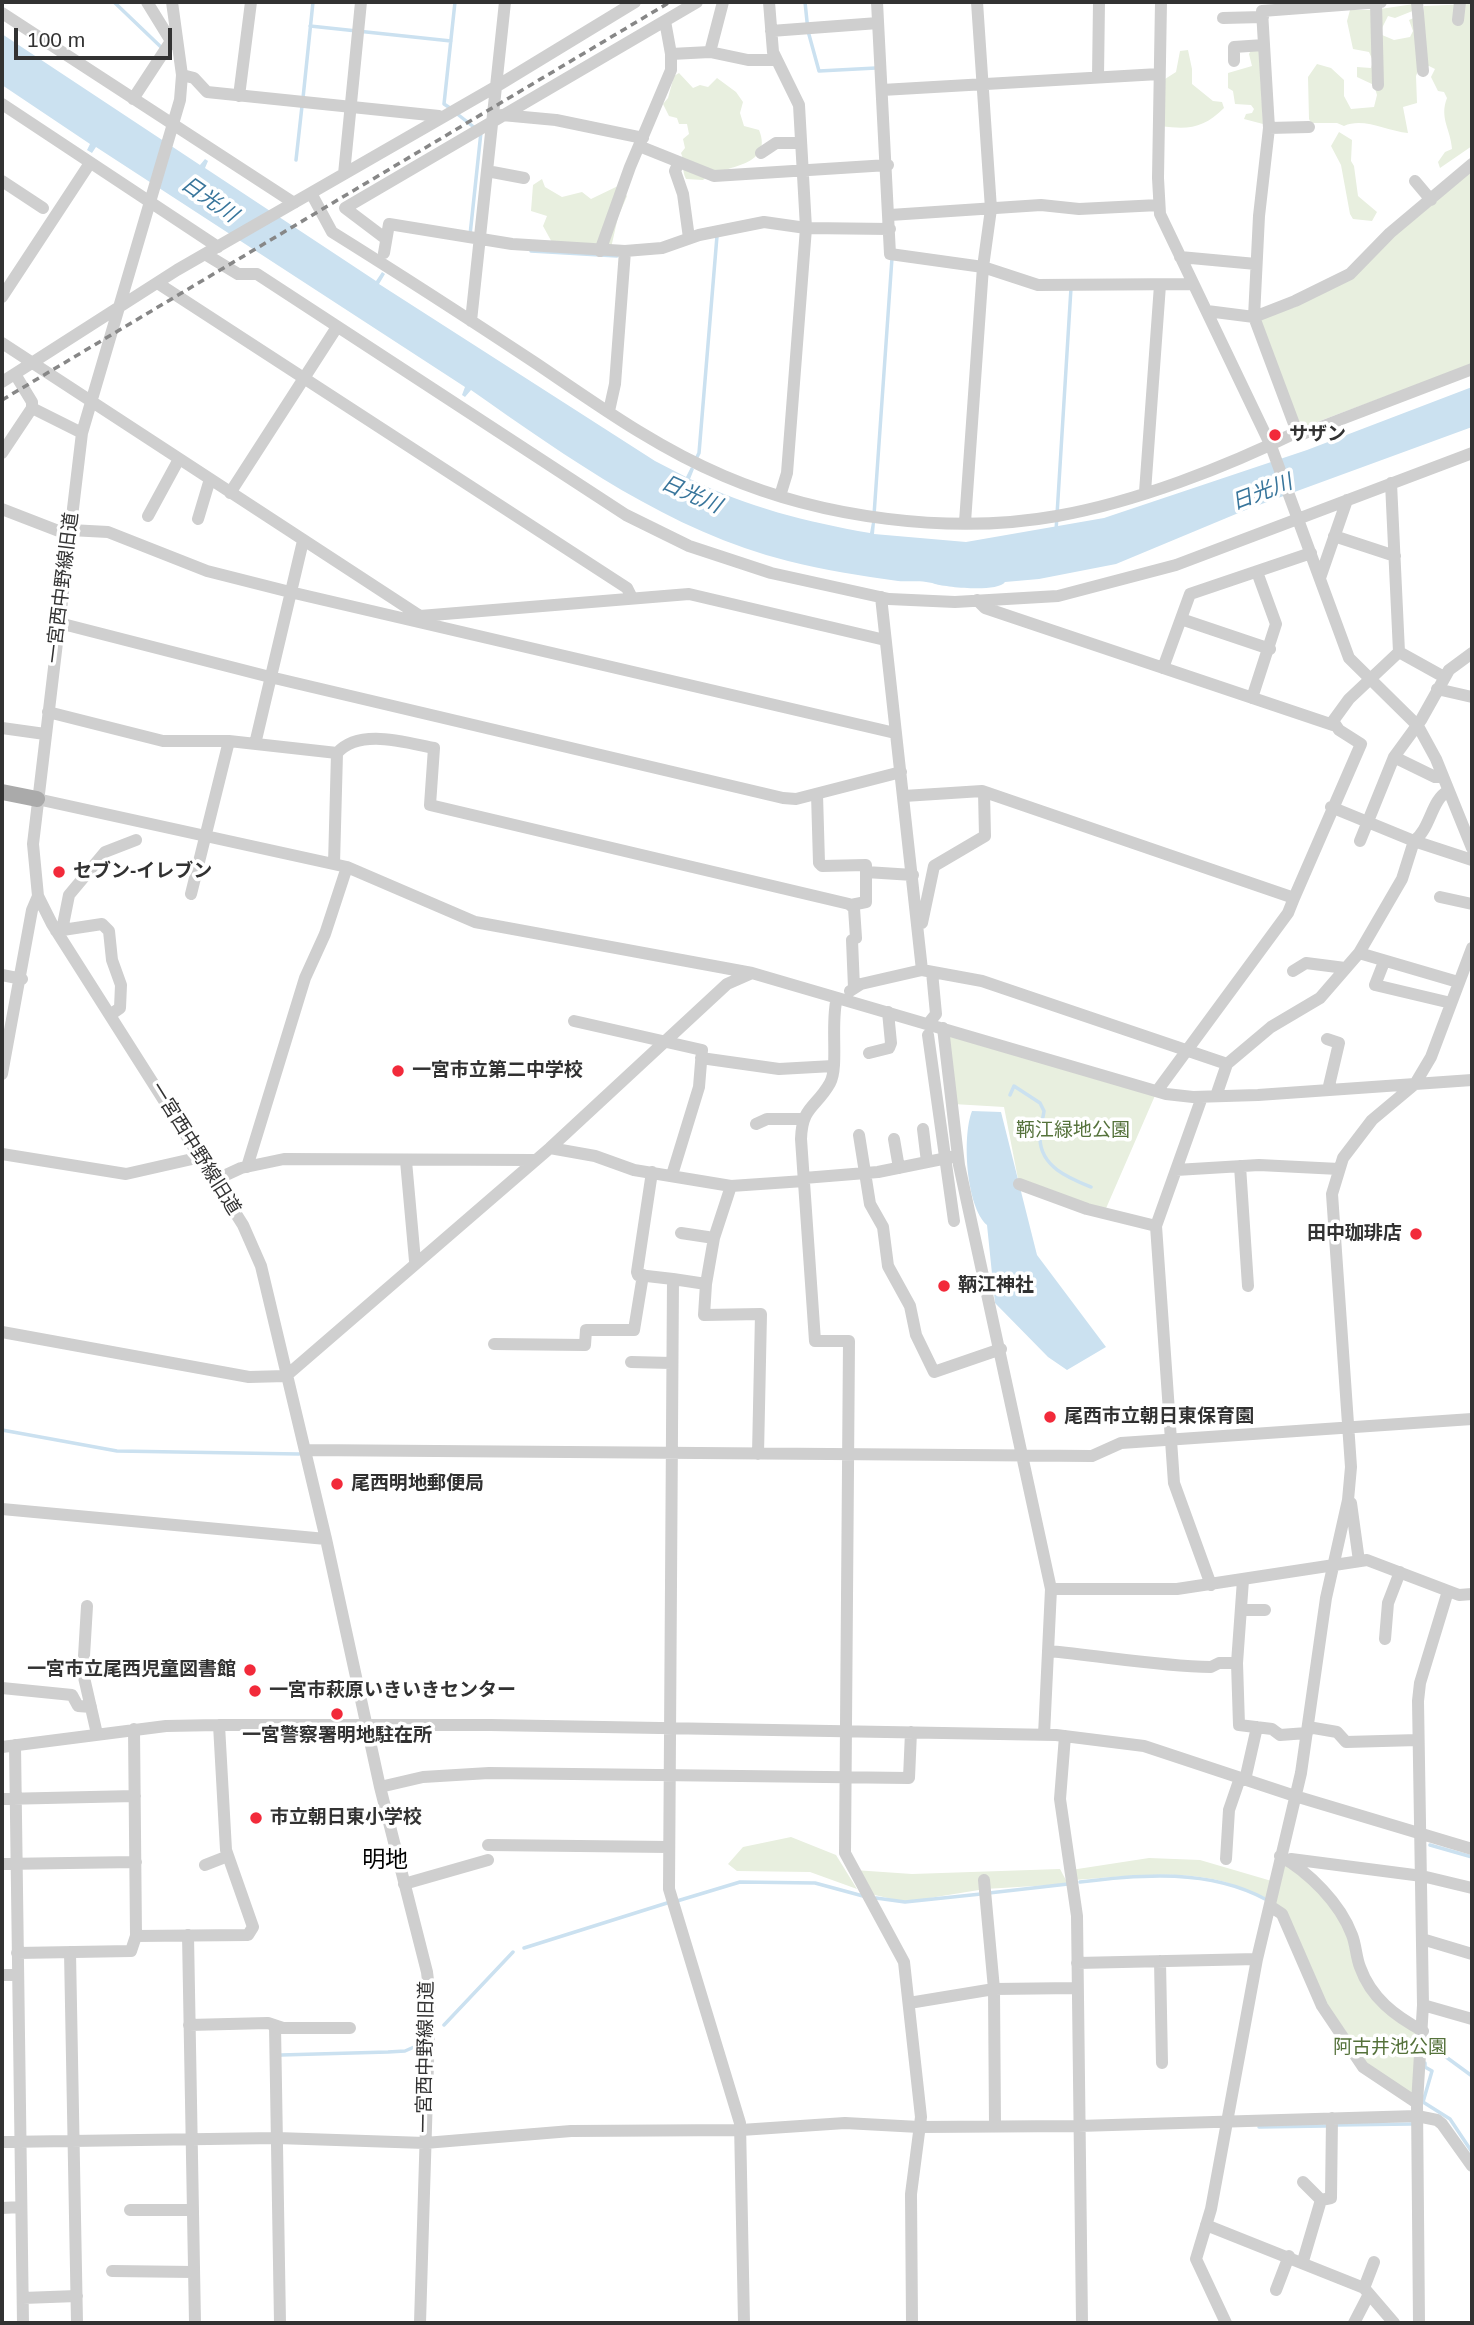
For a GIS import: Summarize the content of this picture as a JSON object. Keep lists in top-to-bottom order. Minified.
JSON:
{"streets":{"street":["一宮西中野線旧道"]},"districts":["明地"],"water":["日光川"],"parks":["鞆江緑地公園","阿古井池公園"],"places":["サザン","セブン-イレブン","一宮市立第二中学校","田中珈琲店","鞆江神社","尾西市立朝日東保育園","尾西明地郵便局","一宮市立尾西児童図書館","一宮市萩原いきいきセンター","一宮警察署明地駐在所","市立朝日東小学校"],"scale_bar":"100 m"}
